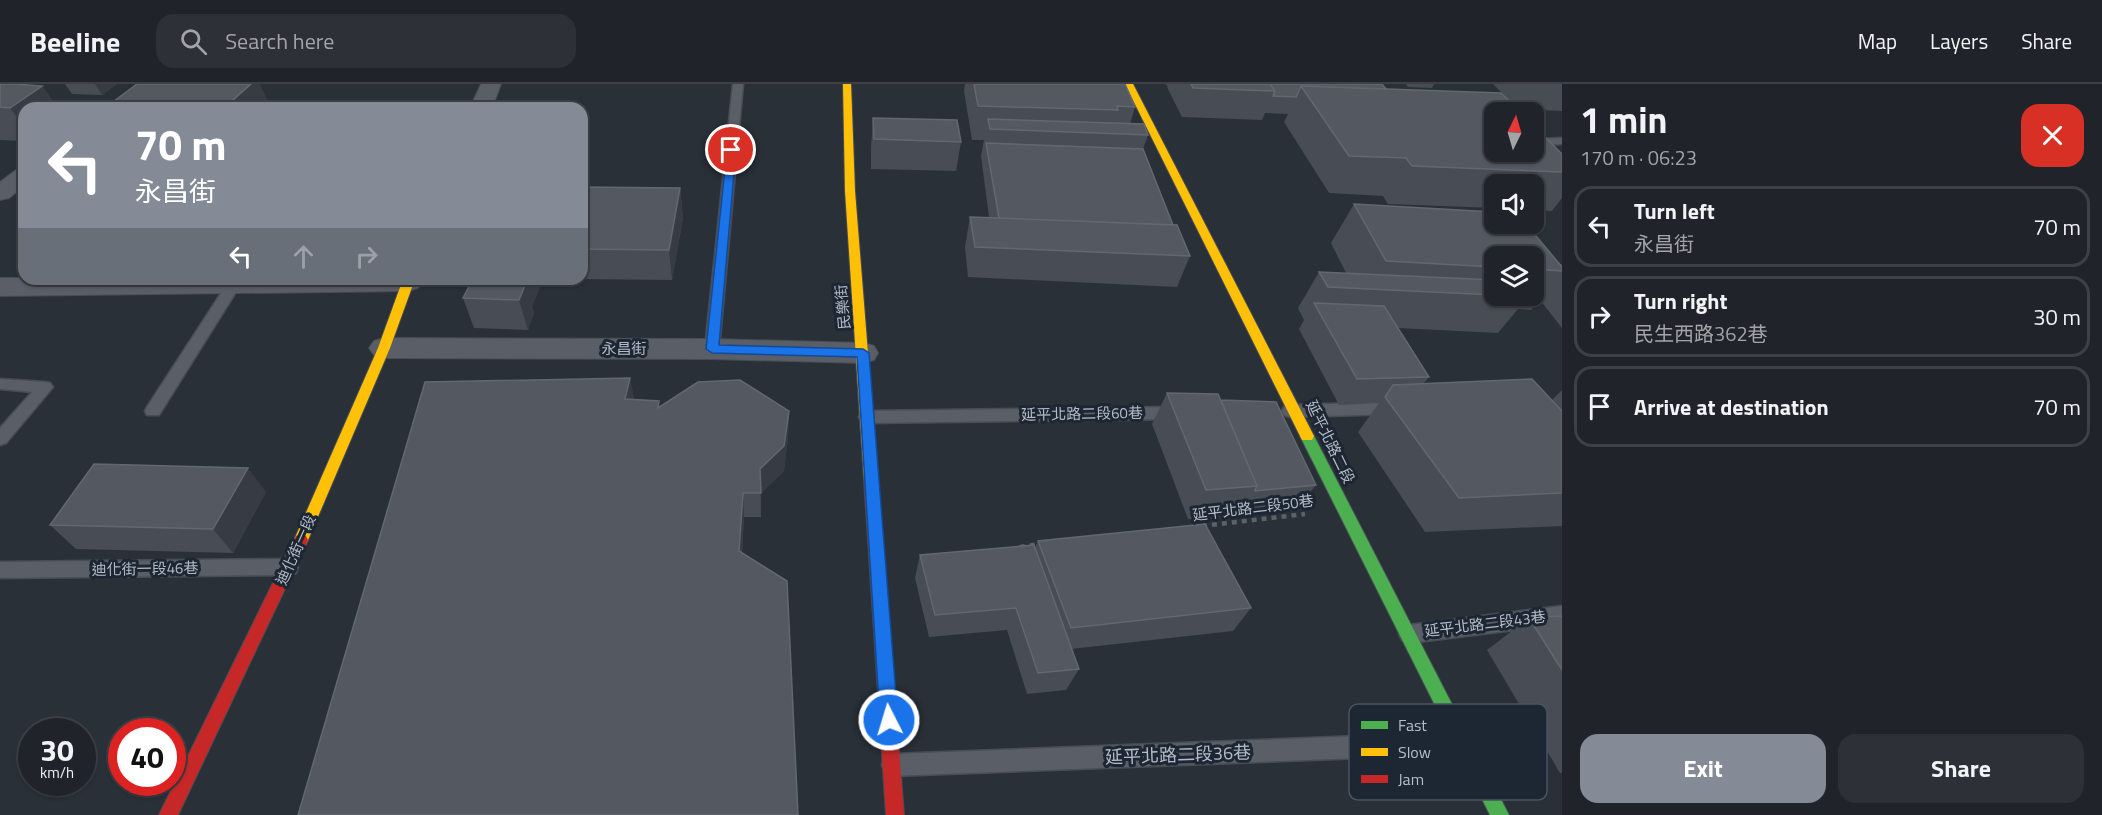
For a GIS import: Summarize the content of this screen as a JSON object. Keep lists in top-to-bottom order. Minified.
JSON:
{"streets":{"street":["民樂街","永昌街","延平北路二段","迪化街一段"],"lane":["延平北路二段60巷","迪化街一段46巷","延平北路二段43巷","延平北路二段36巷"],"path":["延平北路二段50巷"]},"crossings":[["民樂街","永昌街"],["民樂街","延平北路二段60巷"],["民樂街","延平北路二段36巷"],["永昌街","迪化街一段"],["延平北路二段","延平北路二段50巷"],["延平北路二段","延平北路二段43巷"],["迪化街一段","迪化街一段46巷"]],"legend":["Fast","Slow","Jam"],"north":"top","page":{"header":"Beeline","search":"Search here","nav":["Map","Layers","Share"],"heading":["1 min","170 m · 06:23"],"turn":["70 m","永昌街"],"list":[{"name":"Turn left","note":"永昌街","value":"70 m"},{"name":"Turn right","note":"民生西路362巷","value":"30 m"},{"name":"Arrive at destination","value":"70 m"}],"speed":"30 km/h","limit":"40","buttons":["Exit","Share"]}}
